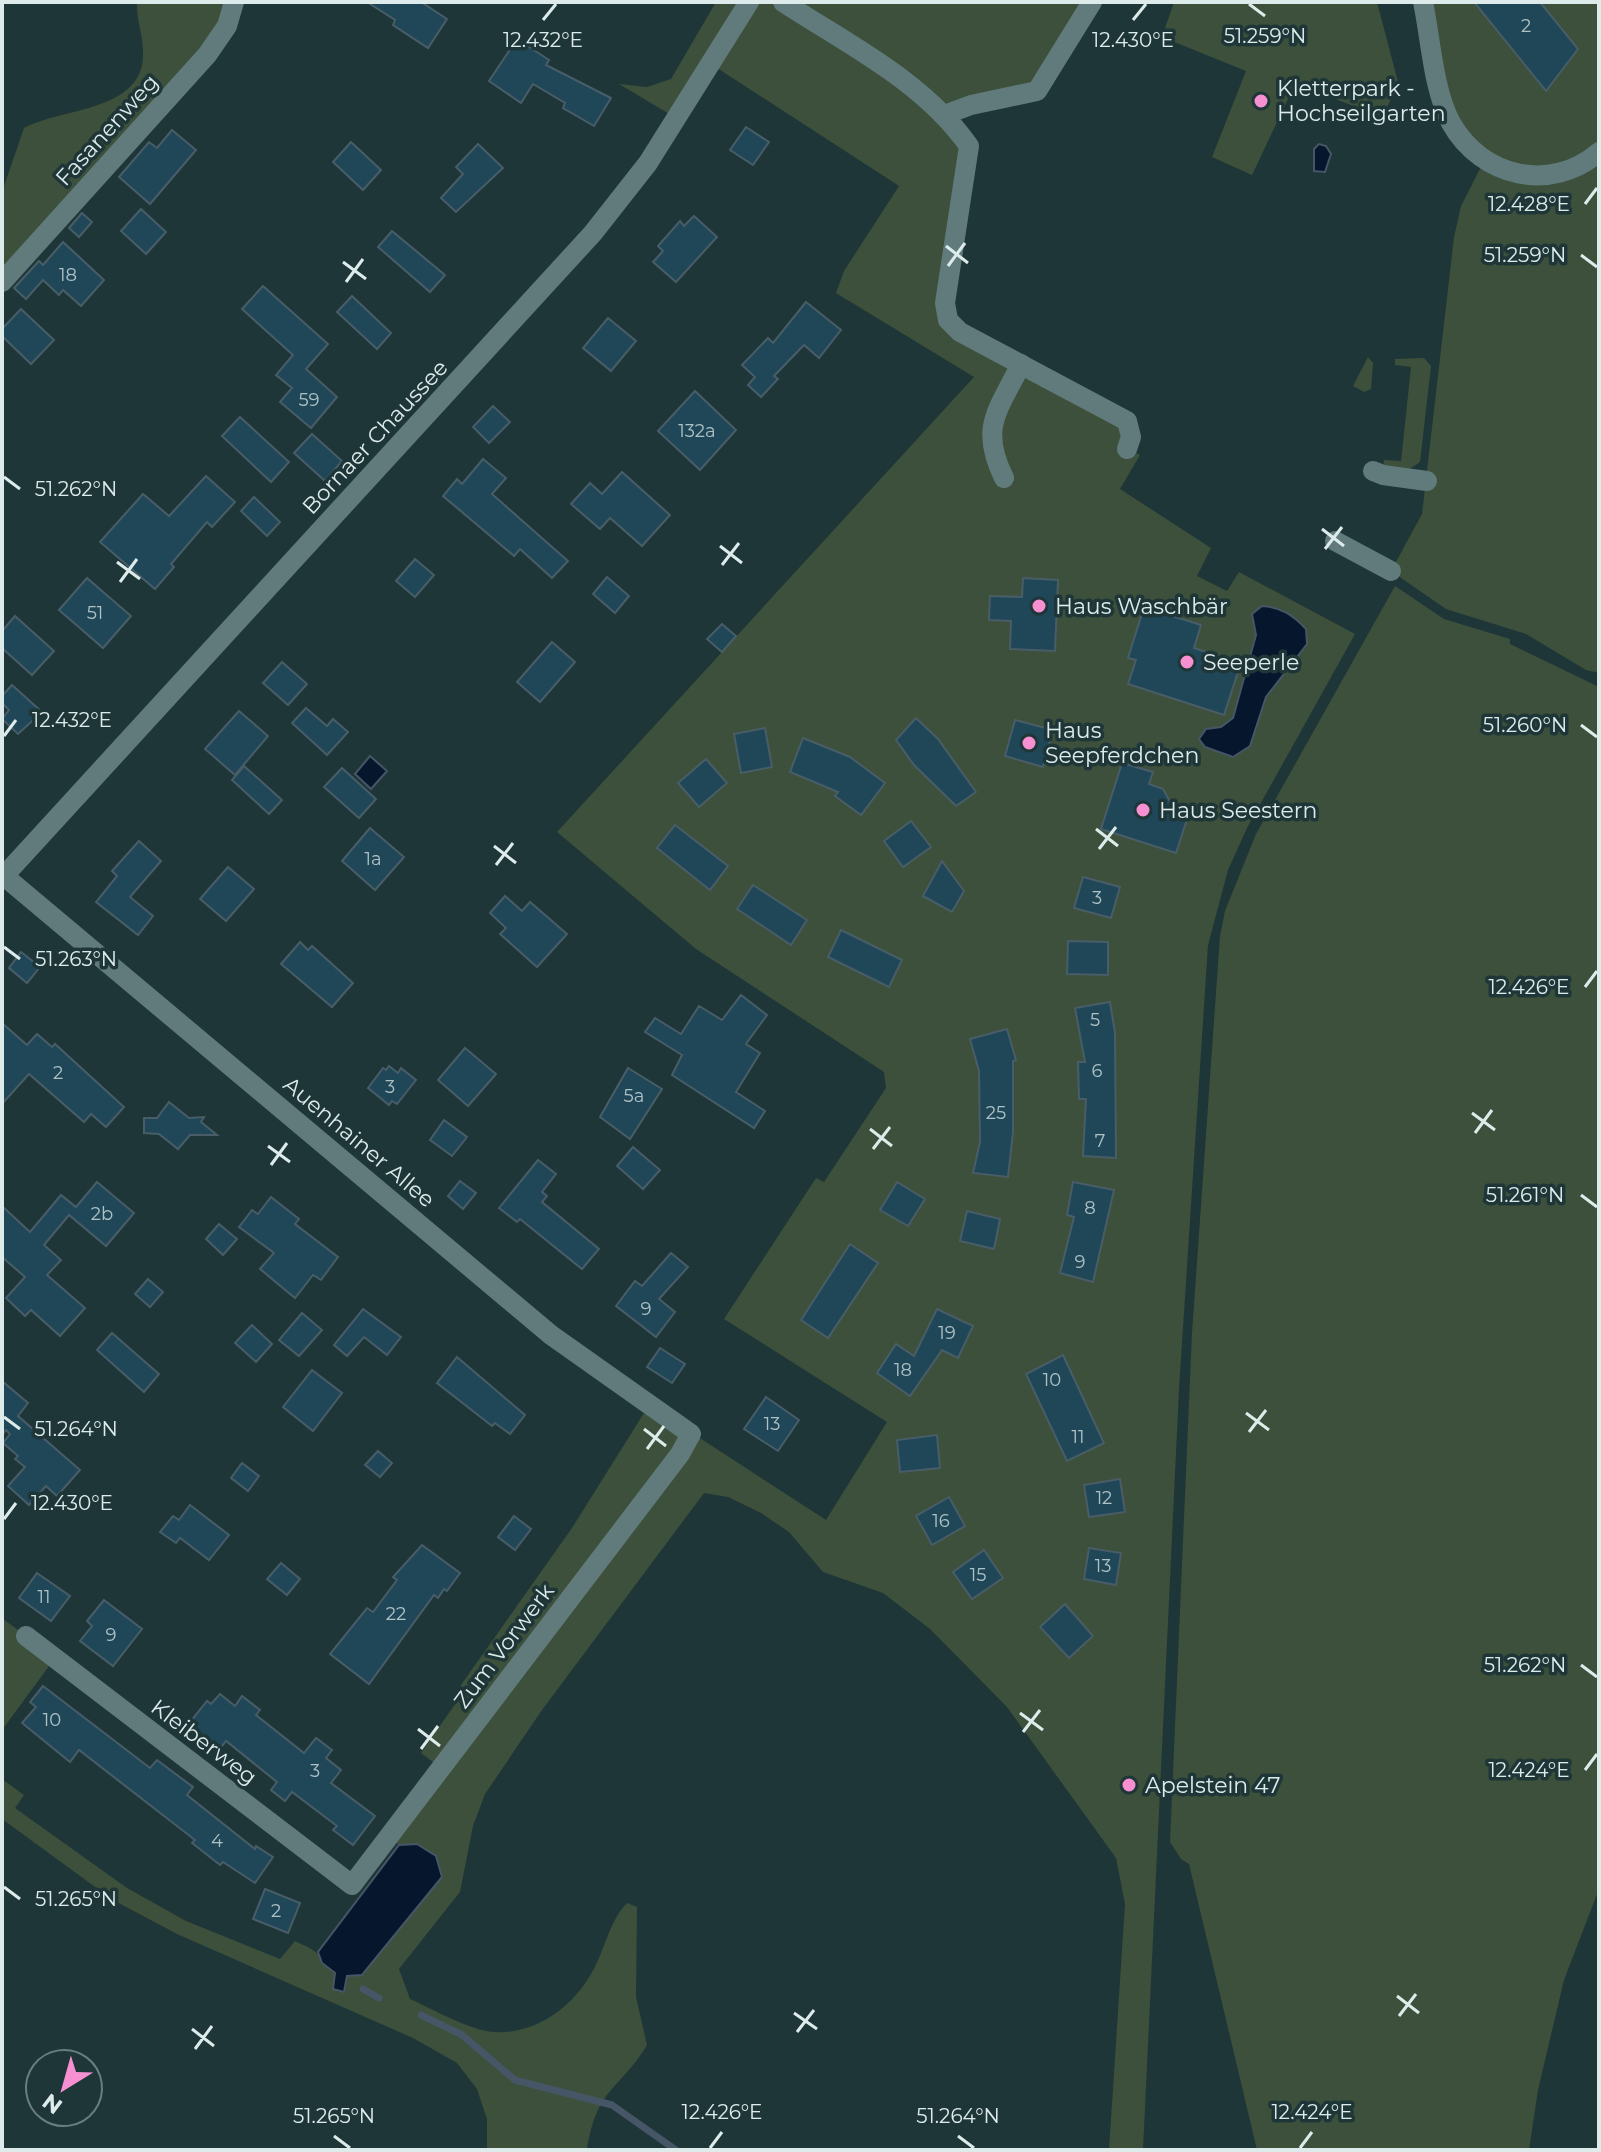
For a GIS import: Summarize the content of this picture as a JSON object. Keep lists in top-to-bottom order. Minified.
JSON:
{"streets":{"street":["Fasanenweg","Bornaer Chaussee","Auenhainer Allee","Zum Vorwerk","Kleiberweg"]},"crossings":[["Bornaer Chaussee","Auenhainer Allee"],["Auenhainer Allee","Zum Vorwerk"],["Zum Vorwerk","Kleiberweg"]],"places":["Kletterpark - Hochseilgarten","Haus Waschbär","Seeperle","Haus Seepferdchen","Haus Seestern","Apelstein 47"],"house_numbers":["2","18","59","132a","51","1a","3","5","6","2","3","5a","25","7","8","2b","9","9","19","18","10","13","11","12","16","13","15","11","22","9","10","3","4","2"],"north":"bottom left","coordinates":["51.259°N","12.432°E","12.430°E","12.428°E","51.262°N","51.260°N","51.263°N","12.426°E","51.261°N","51.264°N","12.424°E","51.265°N"]}
